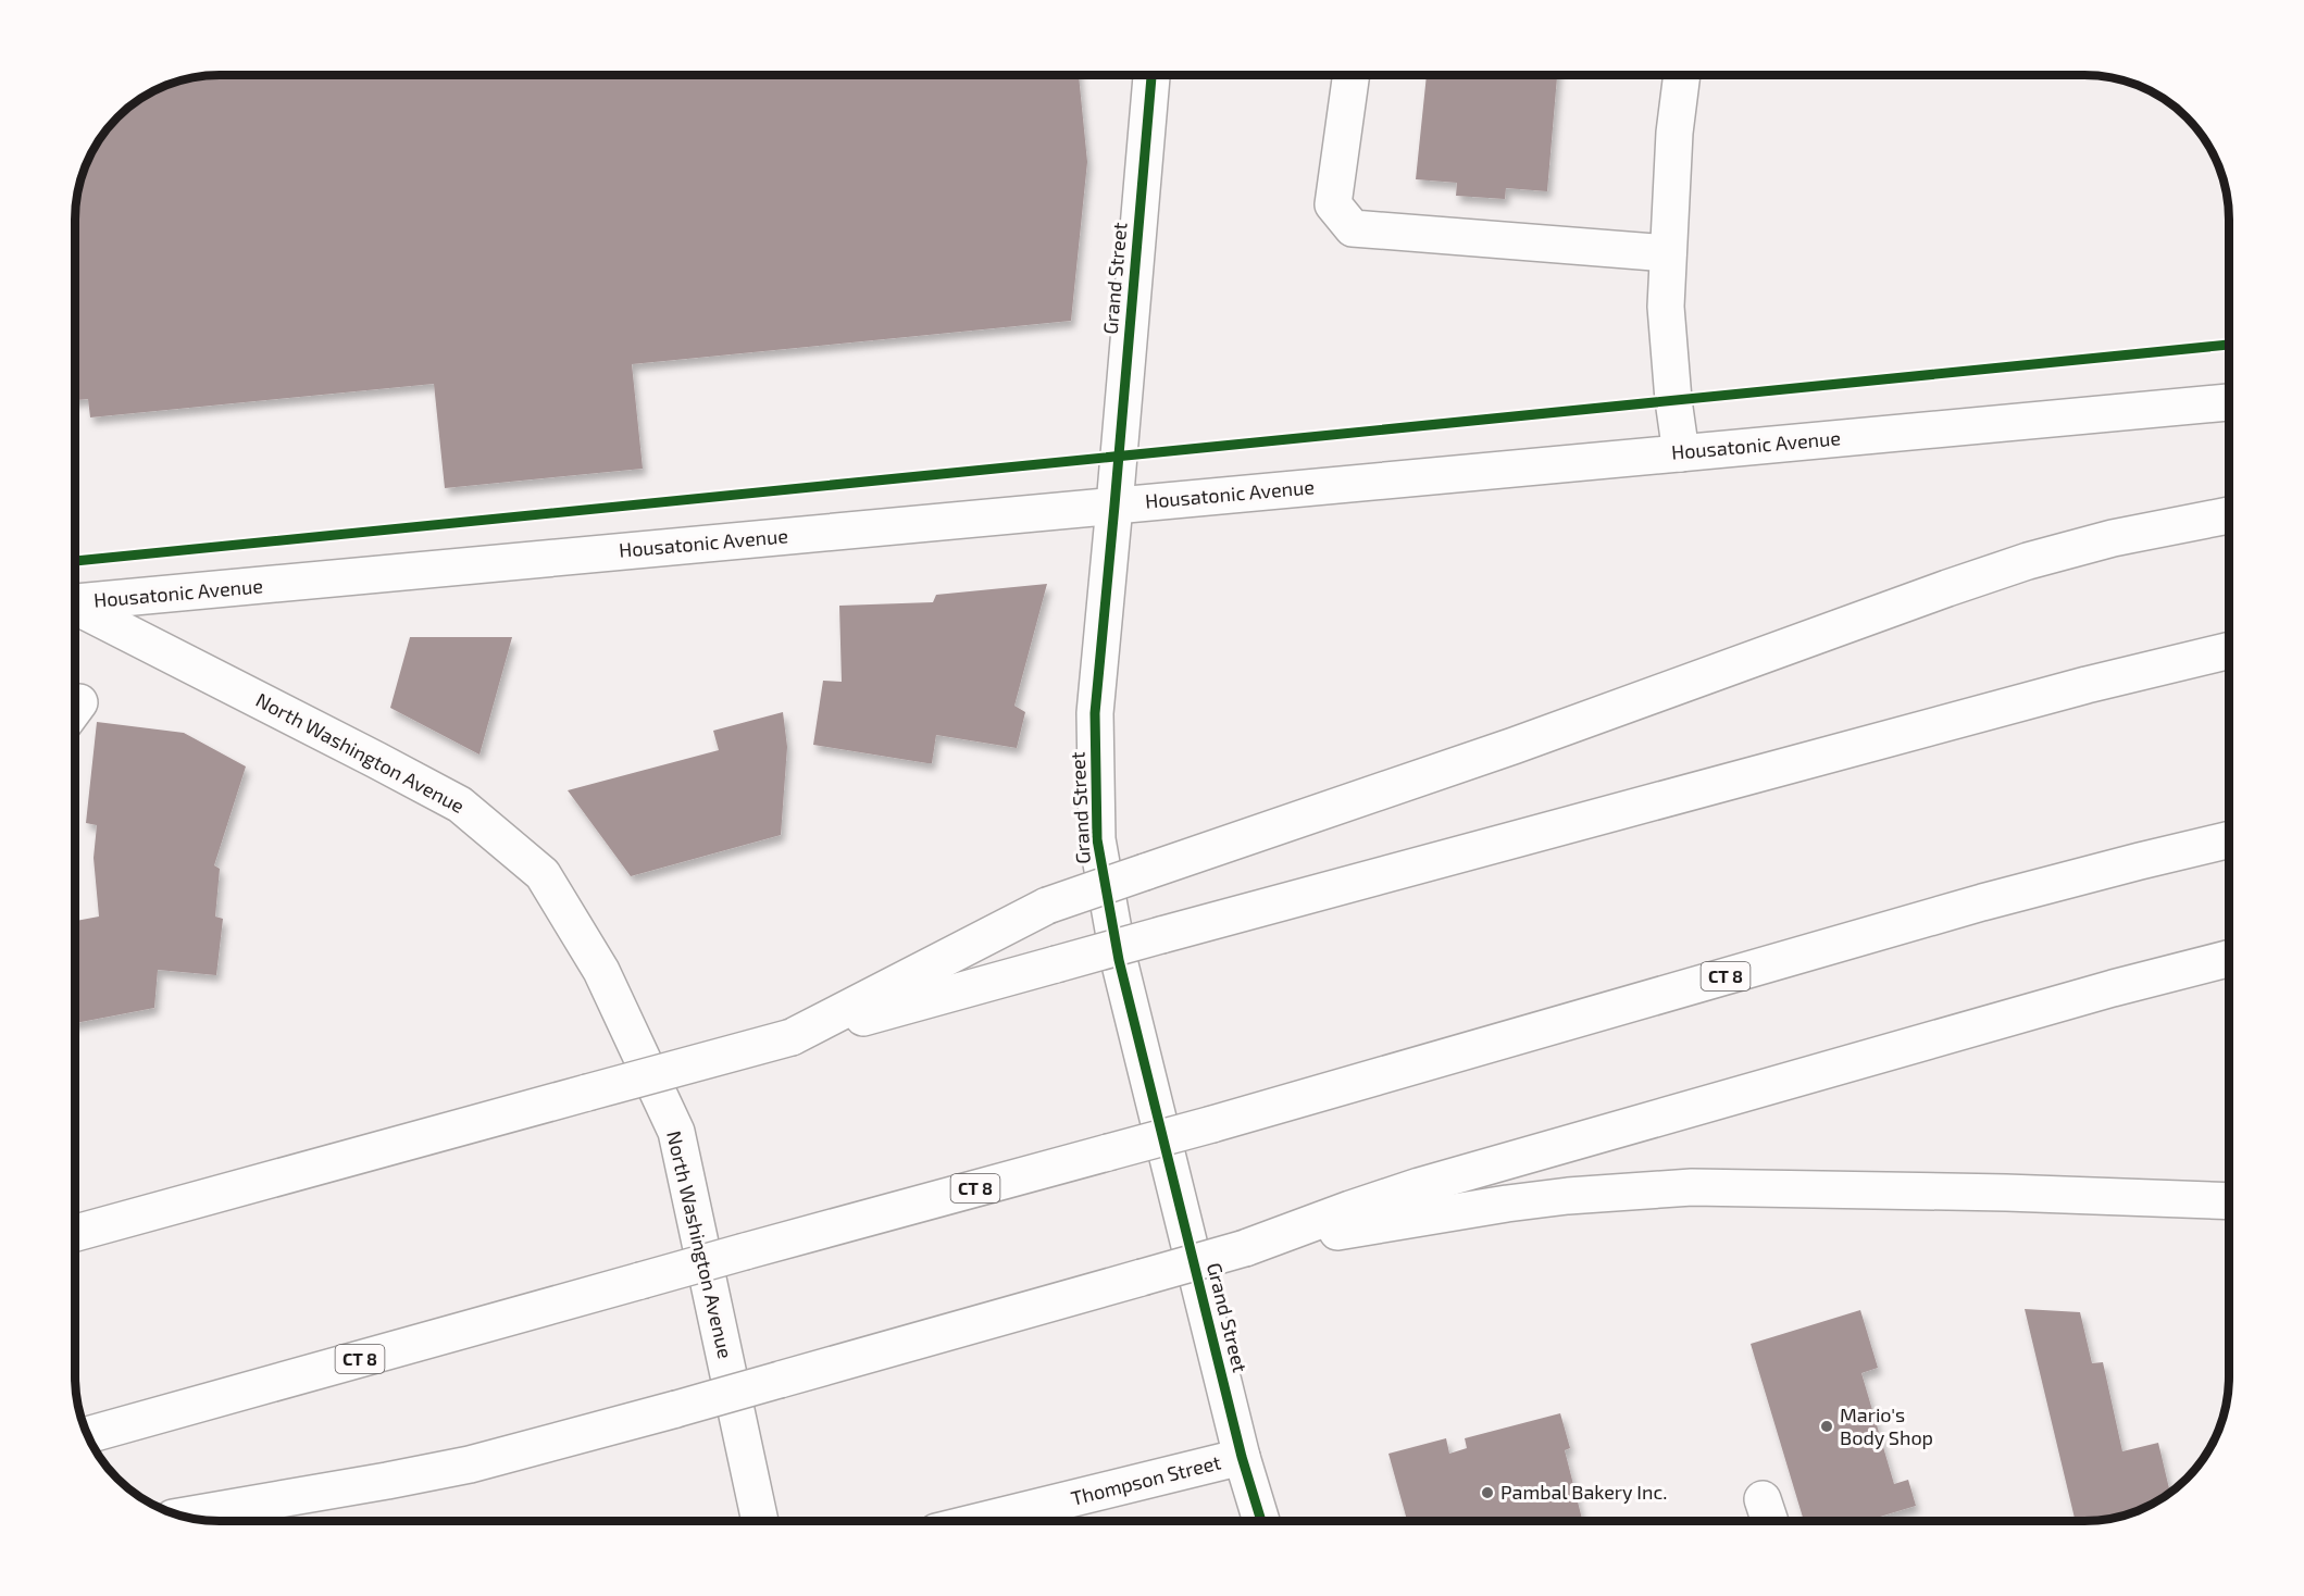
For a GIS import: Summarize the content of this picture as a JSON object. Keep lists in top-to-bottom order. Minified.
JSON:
{"streets":{"main road":["Grand Street","Housatonic Avenue","North Washington Avenue","CT 8","Thompson Street"]},"crossings":[["Grand Street","Housatonic Avenue"],["Grand Street","Thompson Street"]],"places":["Mario's Body Shop","Pambal Bakery Inc."]}
